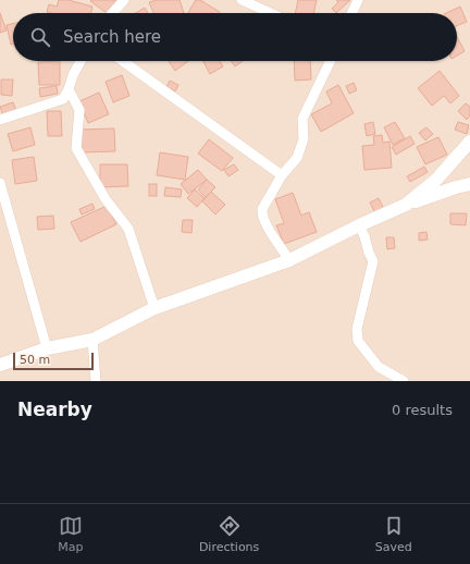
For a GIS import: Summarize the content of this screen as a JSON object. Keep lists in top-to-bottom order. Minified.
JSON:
{"scale_bar":"50 m","page":{"search":"Search here","scale":"50 m","heading":["Nearby","0 results"],"nav":["Map","Directions","Saved"]}}
